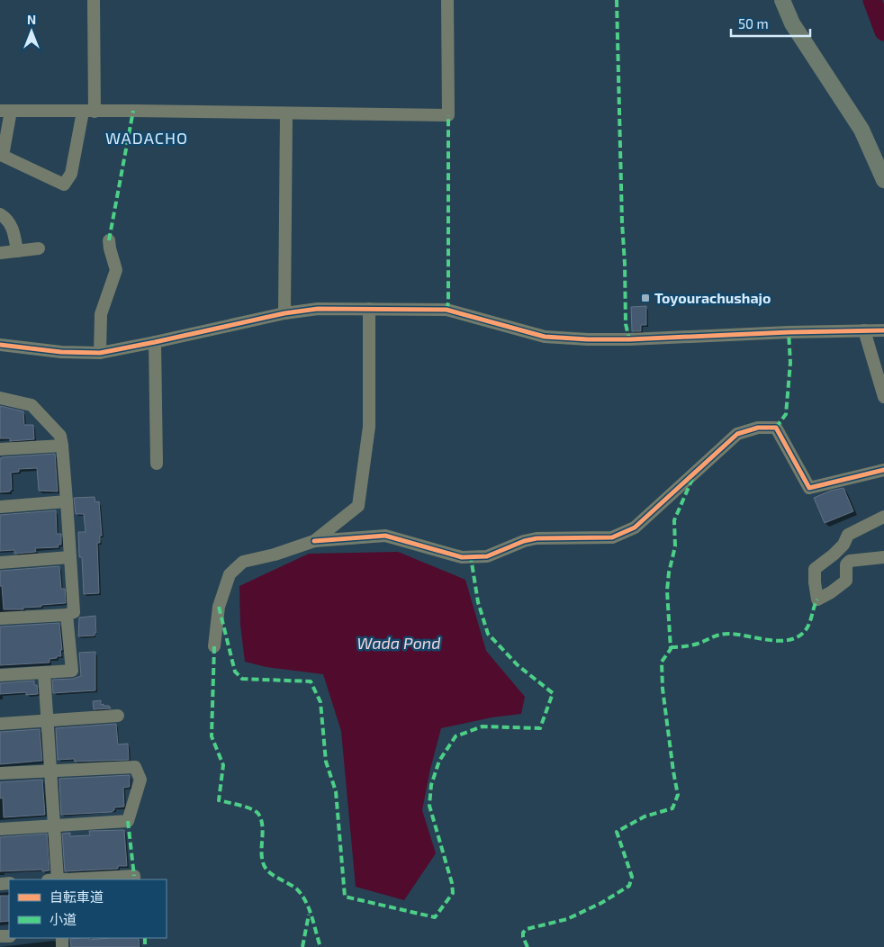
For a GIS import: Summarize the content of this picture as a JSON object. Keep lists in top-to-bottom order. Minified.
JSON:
{"districts":["WADACHO"],"water":["Wada Pond"],"places":{"transit":["Toyourachushajo"]},"legend":["自転車道","小道"],"scale_bar":"50 m","north":"top"}
